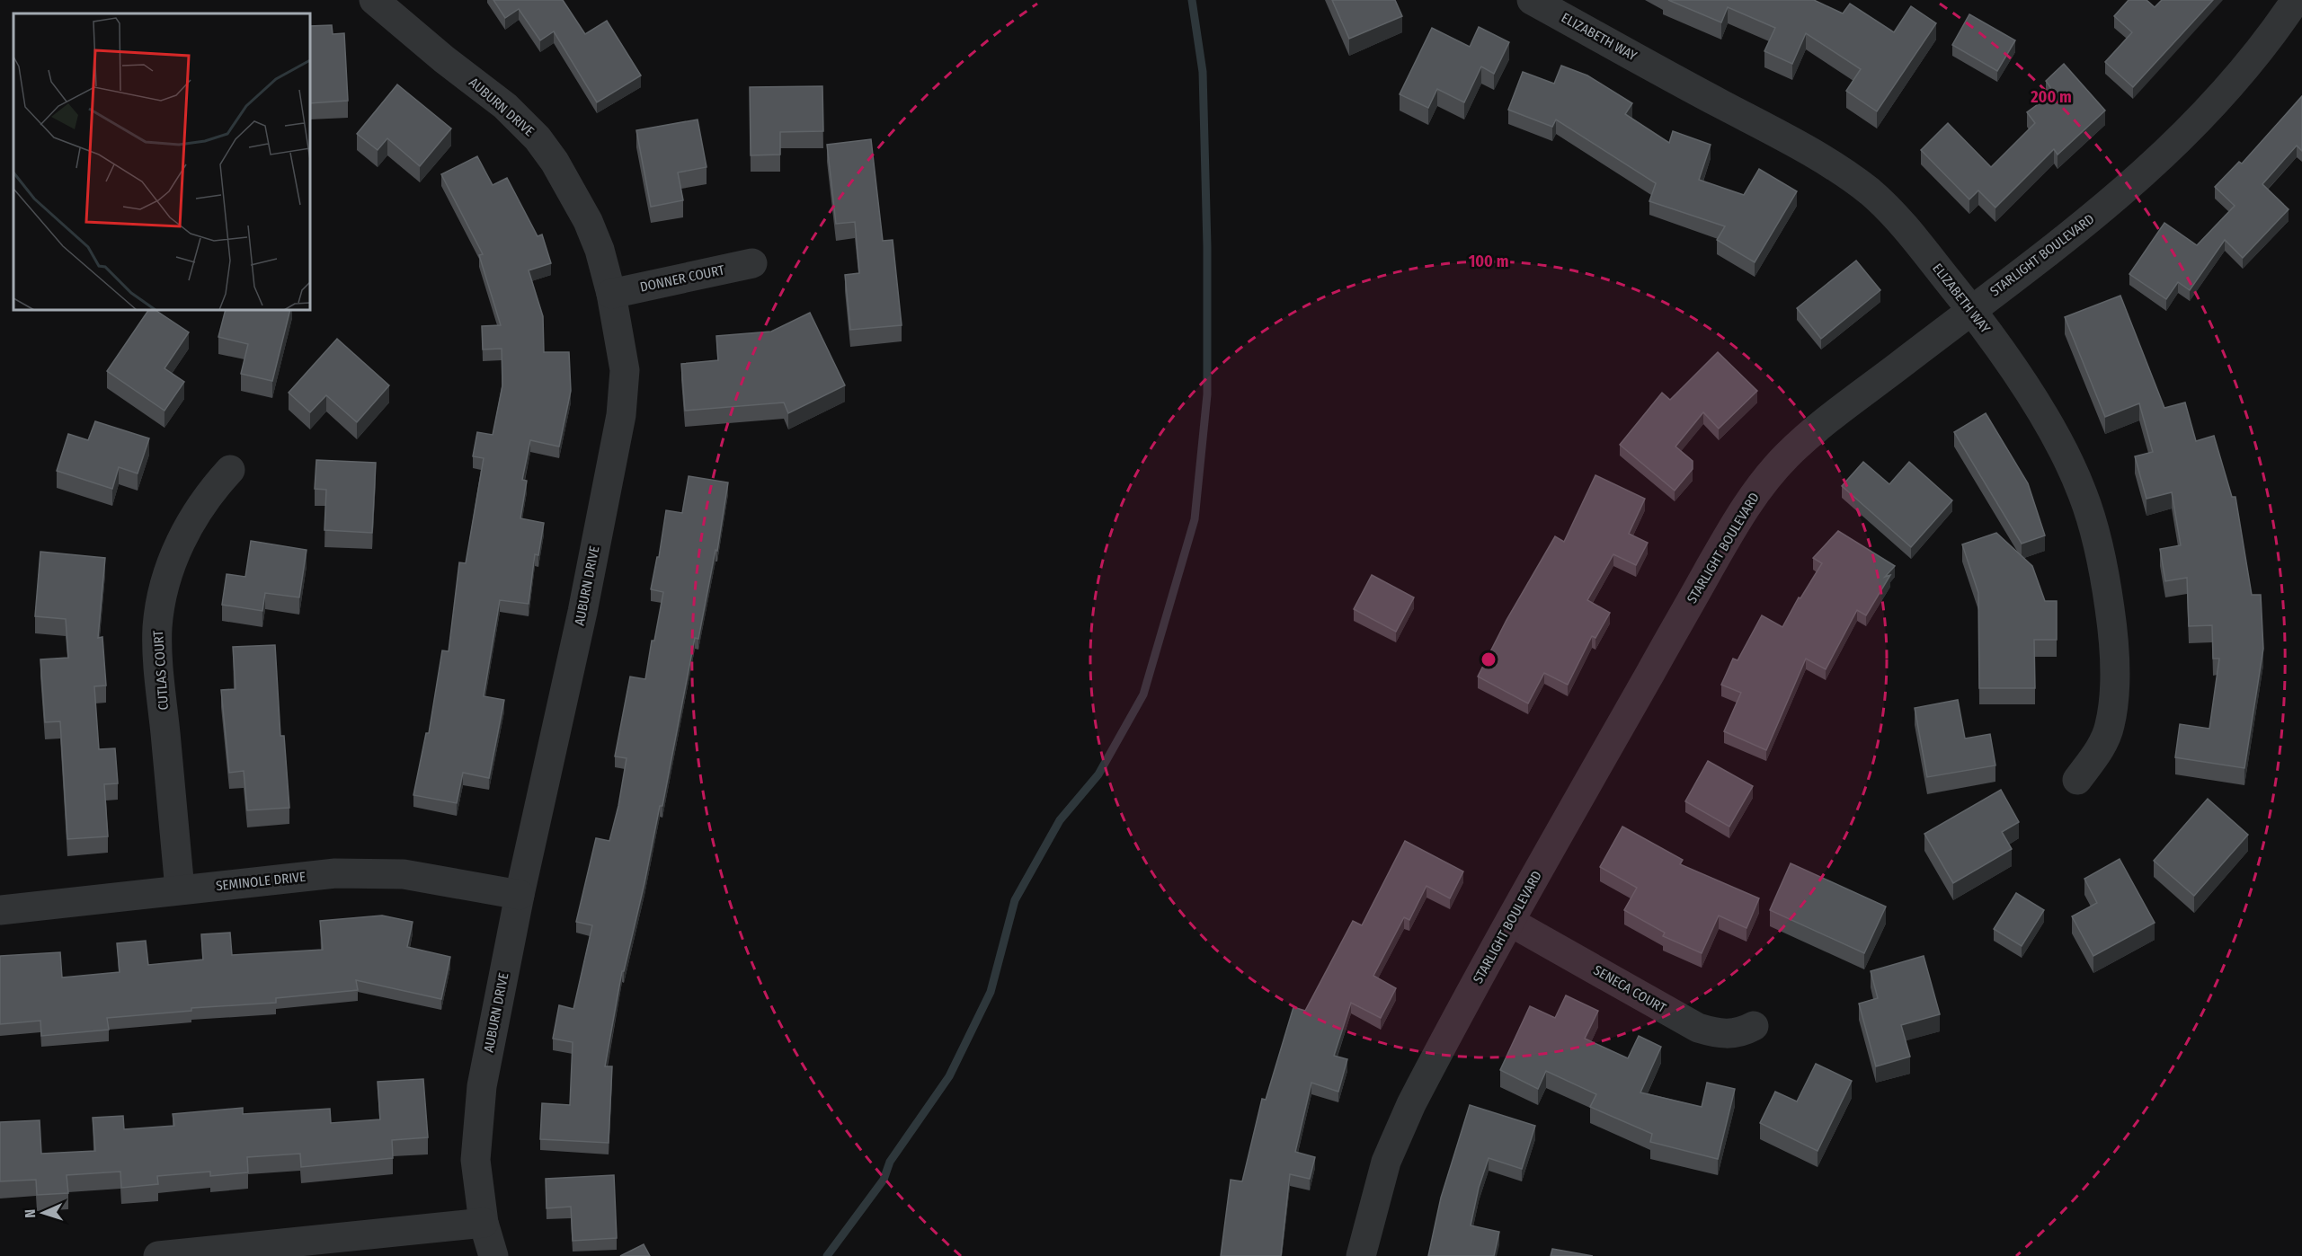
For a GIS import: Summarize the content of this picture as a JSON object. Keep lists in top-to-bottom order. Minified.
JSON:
{"streets":{"street":["ELIZABETH WAY","AUBURN DRIVE","STARLIGHT BOULEVARD","DONNER COURT","CUTLAS COURT","SEMINOLE DRIVE","SENECA COURT"]},"crossings":[["ELIZABETH WAY","STARLIGHT BOULEVARD"],["AUBURN DRIVE","DONNER COURT"],["AUBURN DRIVE","SEMINOLE DRIVE"],["STARLIGHT BOULEVARD","SENECA COURT"],["CUTLAS COURT","SEMINOLE DRIVE"]],"north":"left","rings":["200 m","100 m"]}
